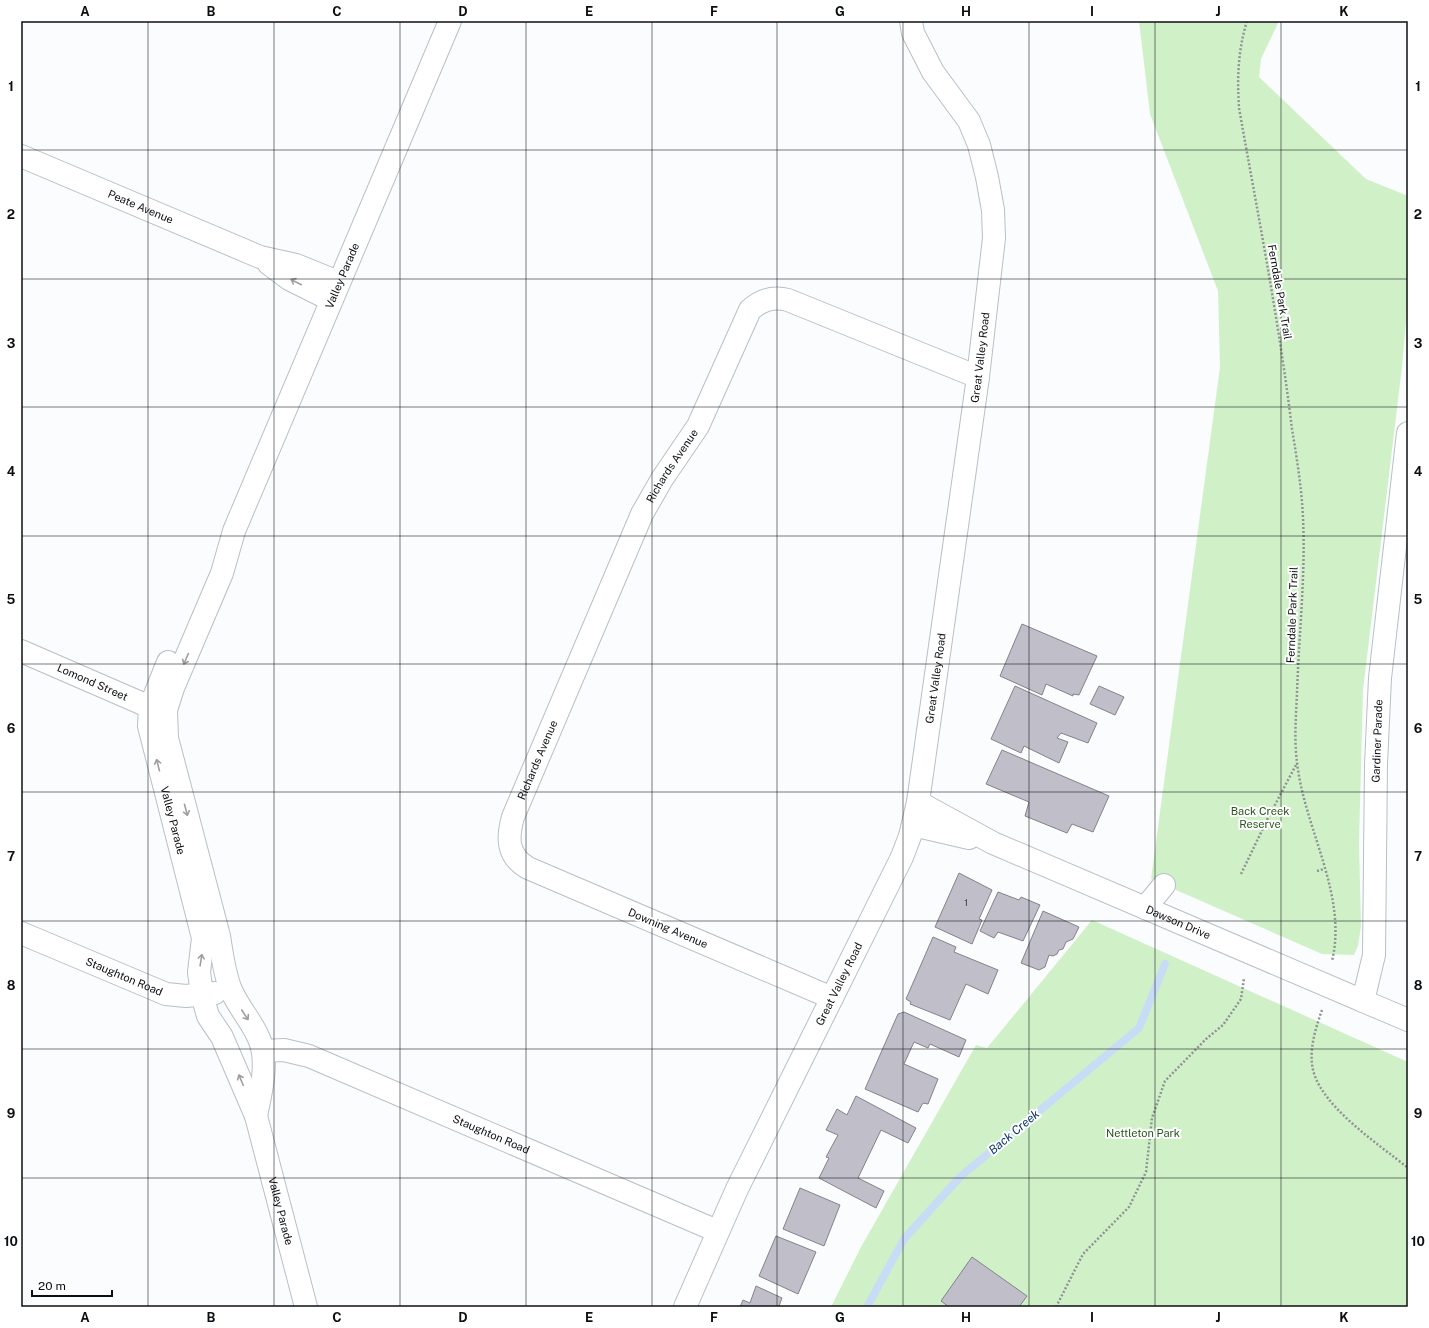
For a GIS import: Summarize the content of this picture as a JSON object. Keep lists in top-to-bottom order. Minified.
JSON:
{"streets":{"street":["Peate Avenue","Valley Parade","Great Valley Road","Richards Avenue","Lomond Street","Gardiner Parade","Dawson Drive","Downing Avenue","Staughton Road"],"path":["Ferndale Park Trail"]},"crossings":[["Peate Avenue","Valley Parade"],["Valley Parade","Lomond Street"],["Valley Parade","Staughton Road"],["Ferndale Park Trail","Dawson Drive"],["Great Valley Road","Richards Avenue"],["Great Valley Road","Dawson Drive"],["Great Valley Road","Downing Avenue"],["Great Valley Road","Staughton Road"],["Richards Avenue","Downing Avenue"],["Gardiner Parade","Dawson Drive"]],"water":["Back Creek"],"parks":["Back Creek Reserve","Nettleton Park"],"house_numbers":["1"],"scale_bar":"20 m","grid":{"columns":["A","B","C","D","E","F","G","H","I","J","K"],"rows":["1","2","3","4","5","6","7","8","9","10"]}}
